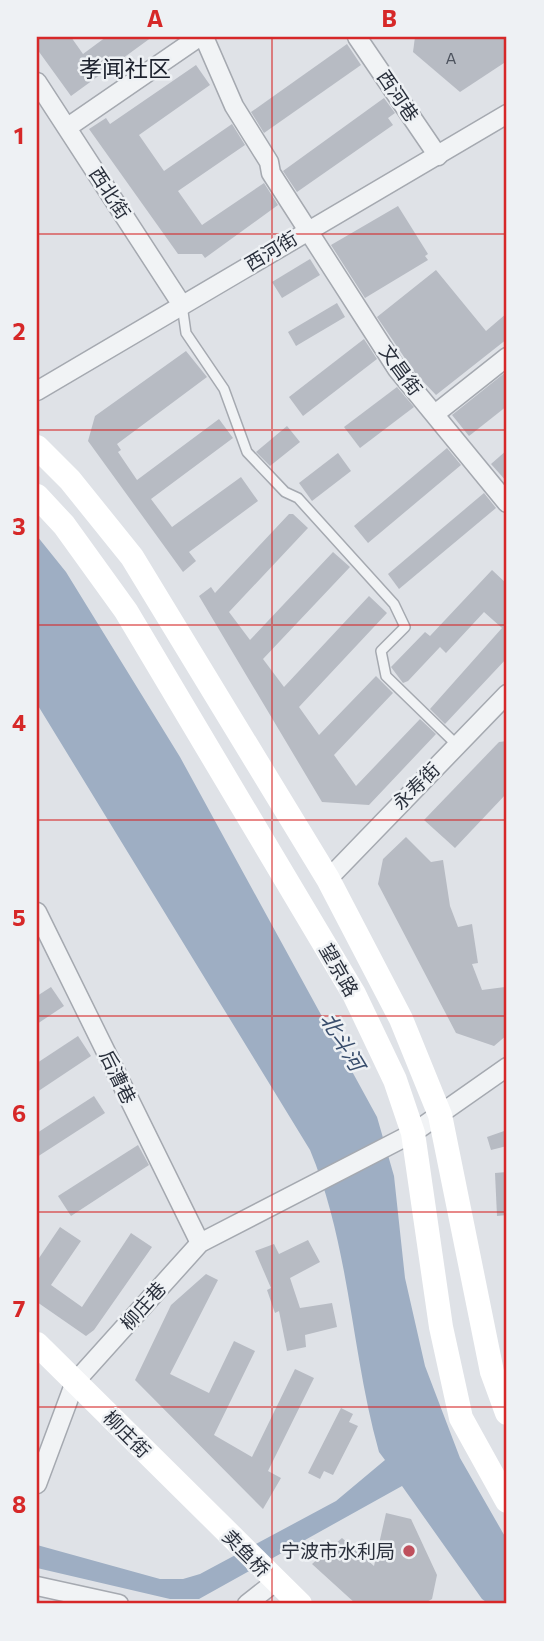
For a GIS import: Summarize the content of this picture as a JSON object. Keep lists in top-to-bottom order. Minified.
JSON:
{"streets":{"main road":["望京路","柳庄街","卖鱼桥"],"street":["西河巷","西北街","西河街","文昌街","永寿街","后漕巷","柳庄巷"]},"crossings":[["西河巷","西河街"],["西北街","西河街"],["西河街","文昌街"],["永寿街","望京路"],["望京路","柳庄巷"],["后漕巷","柳庄巷"],["柳庄巷","柳庄街"],["柳庄街","卖鱼桥"]],"districts":["孝闻社区"],"water":["北斗河"],"places":["宁波市水利局"],"house_numbers":["A"],"grid":{"columns":["A","B"],"rows":["1","2","3","4","5","6","7","8"]}}
